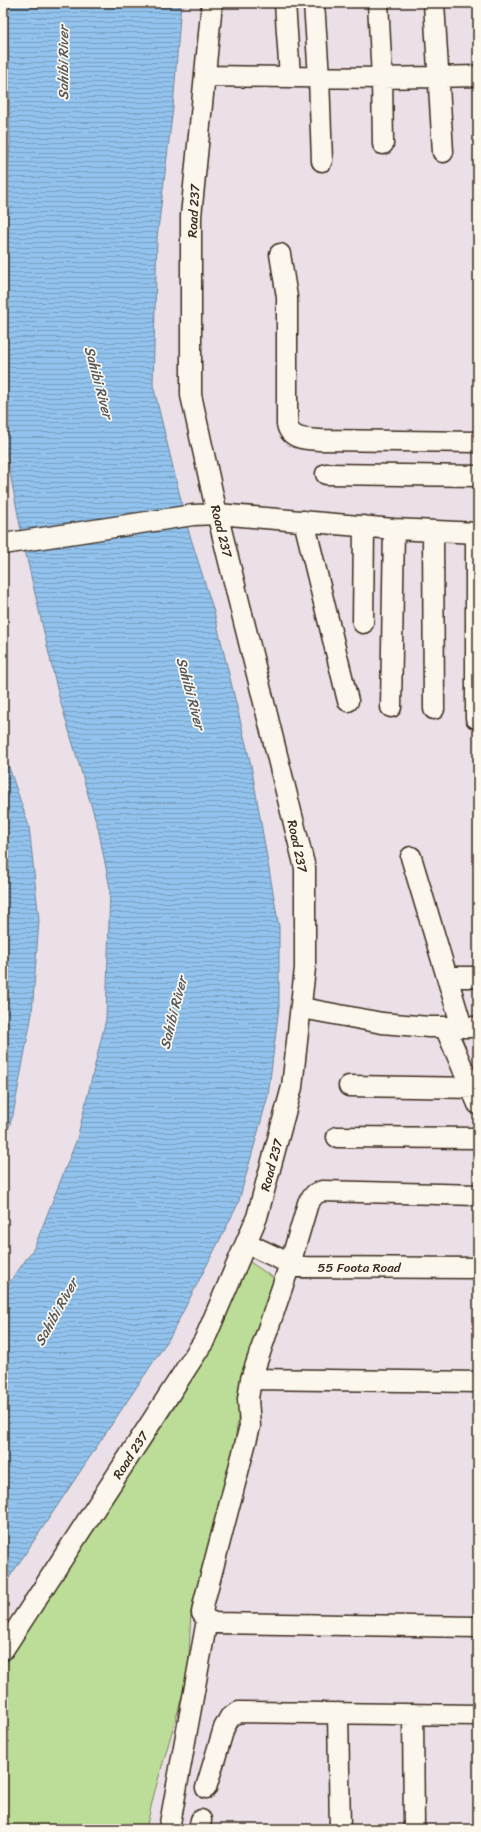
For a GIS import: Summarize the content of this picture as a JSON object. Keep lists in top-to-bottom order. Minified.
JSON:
{"streets":{"street":["Road 237","55 Foota Road"]},"crossings":[["Road 237","55 Foota Road"]],"water":["Sahibi River"]}
